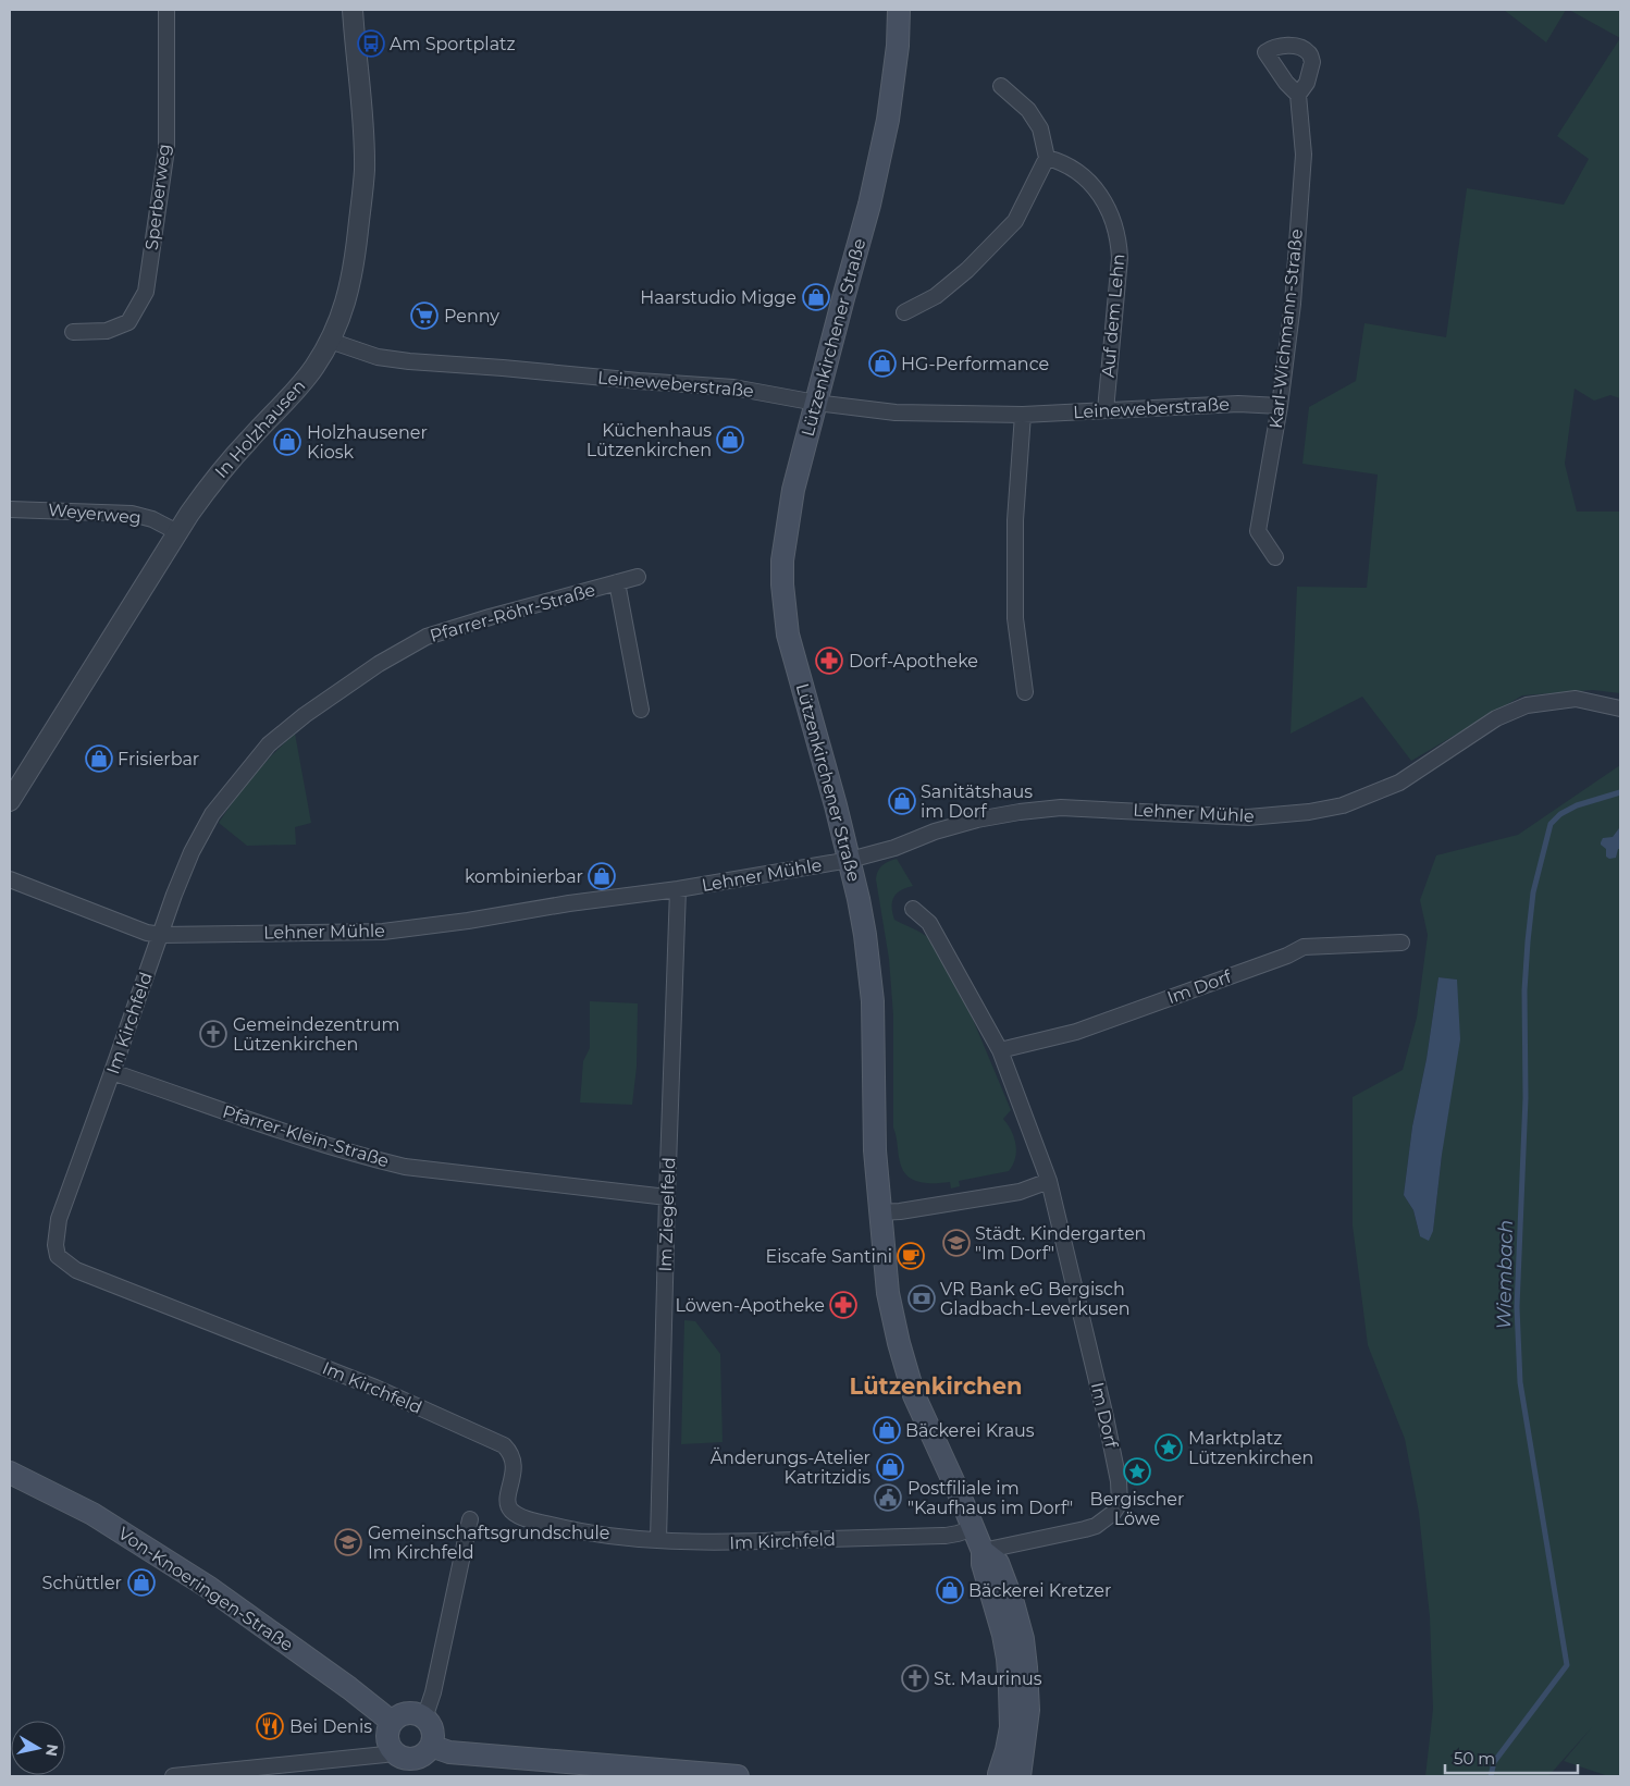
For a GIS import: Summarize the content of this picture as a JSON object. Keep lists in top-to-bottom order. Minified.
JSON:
{"streets":{"main road":["Lützenkirchener Straße","Von-Knoeringen-Straße"],"street":["Sperberweg","Auf dem Lehn","Karl-Wichmann-Straße","Leineweberstraße","In Holzhausen","Weyerweg","Pfarrer-Röhr-Straße","Lehner Mühle","Im Dorf","Im Kirchfeld","Pfarrer-Klein-Straße","Im Ziegelfeld"]},"crossings":[["Auf dem Lehn","Leineweberstraße"],["Karl-Wichmann-Straße","Leineweberstraße"],["Lützenkirchener Straße","Leineweberstraße"],["Lützenkirchener Straße","Lehner Mühle"],["Lützenkirchener Straße","Im Dorf"],["Lützenkirchener Straße","Im Kirchfeld"],["Leineweberstraße","In Holzhausen"],["In Holzhausen","Weyerweg"],["Pfarrer-Röhr-Straße","Lehner Mühle"],["Pfarrer-Röhr-Straße","Im Kirchfeld"],["Lehner Mühle","Im Kirchfeld"],["Lehner Mühle","Im Ziegelfeld"],["Im Kirchfeld","Pfarrer-Klein-Straße"],["Im Kirchfeld","Im Ziegelfeld"],["Pfarrer-Klein-Straße","Im Ziegelfeld"]],"districts":["Lützenkirchen"],"water":["Wiembach"],"places":{"bus stop":["Am Sportplatz"],"shop":["Haarstudio Migge","HG-Performance","Küchenhaus Lützenkirchen","Holzhausener Kiosk","Frisierbar","Sanitätshaus im Dorf","kombinierbar","Bäckerei Kraus","Änderungs-Atelier Katritzidis","Schüttler","Bäckerei Kretzer"],"supermarket":["Penny"],"pharmacy":["Dorf-Apotheke","Löwen-Apotheke"],"church":["Gemeindezentrum Lützenkirchen","St. Maurinus"],"school or university":["Städt. Kindergarten \"Im Dorf\"","Gemeinschaftsgrundschule Im Kirchfeld"],"cafe":["Eiscafe Santini"],"bank":["VR Bank eG Bergisch Gladbach-Leverkusen"],"place":["Marktplatz Lützenkirchen","Bergischer Löwe"],"public building":["Postfiliale im \"Kaufhaus im Dorf\""],"restaurant":["Bei Denis"]},"scale_bar":"50 m","north":"right"}
